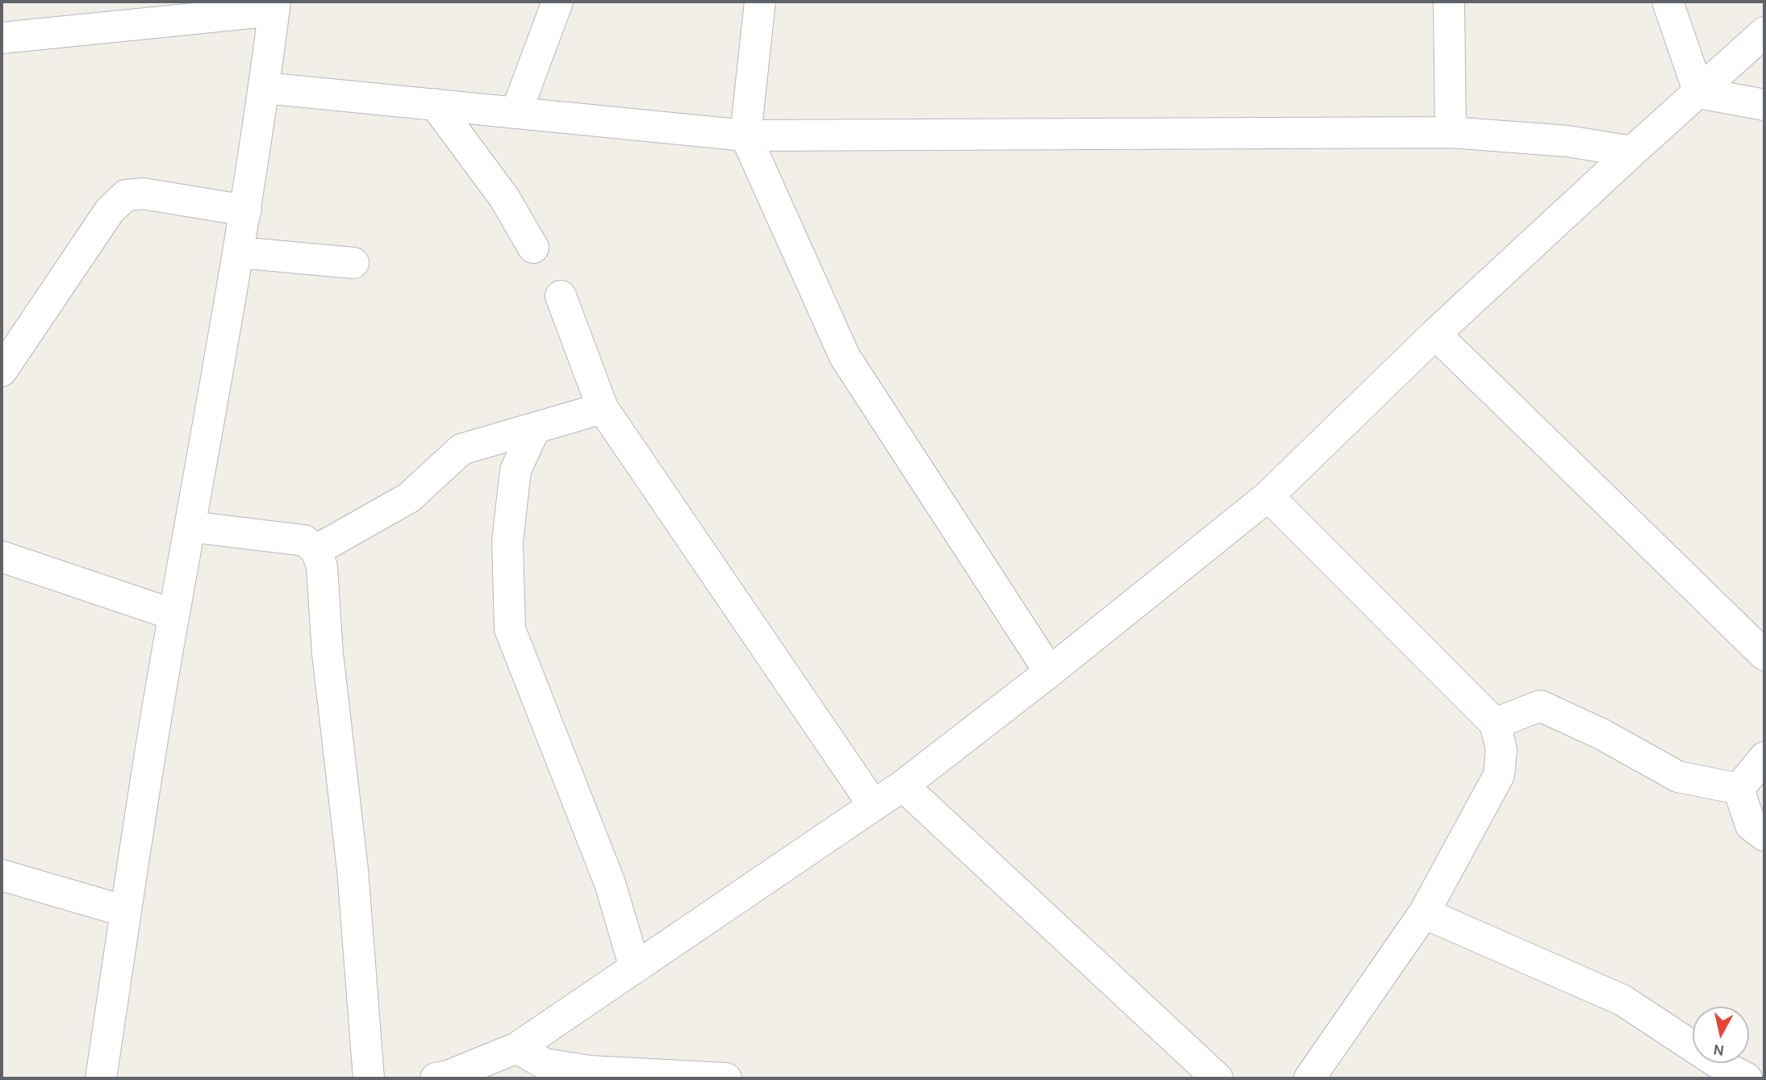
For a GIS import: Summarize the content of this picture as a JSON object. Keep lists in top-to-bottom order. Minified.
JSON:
{"north":"bottom"}
